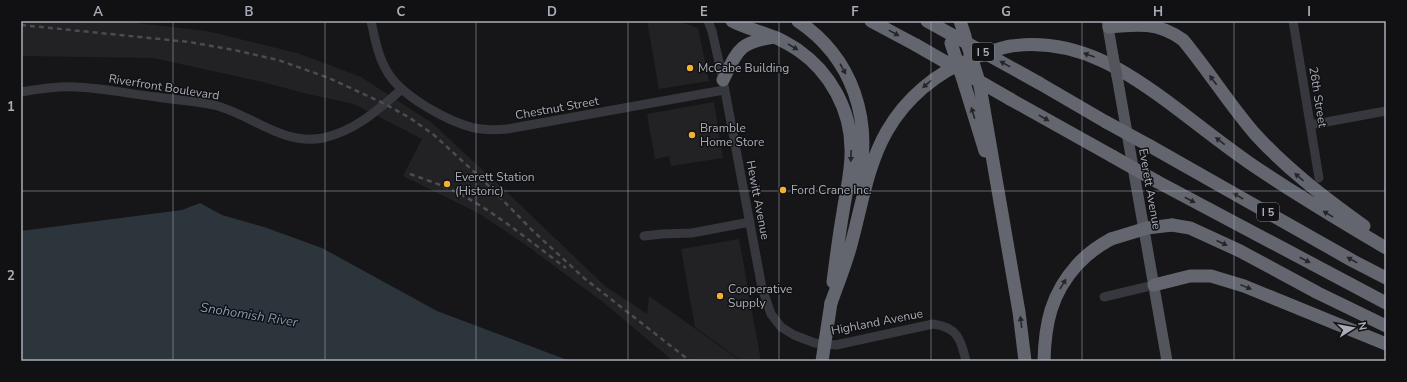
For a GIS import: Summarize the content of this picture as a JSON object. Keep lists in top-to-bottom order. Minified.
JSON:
{"streets":{"highway":["I 5"],"main road":["Everett Avenue"],"street":["Riverfront Boulevard","26th Street","Chestnut Street","Hewitt Avenue","Highland Avenue"]},"crossings":[["Riverfront Boulevard","Chestnut Street"],["Chestnut Street","Hewitt Avenue"],["Hewitt Avenue","Highland Avenue"]],"water":["Snohomish River"],"places":["McCabe Building","Bramble Home Store","Everett Station (Historic)","Ford Crane Inc.","Cooperative Supply"],"north":"right","grid":{"columns":["A","B","C","D","E","F","G","H","I"],"rows":["1","2"]}}
